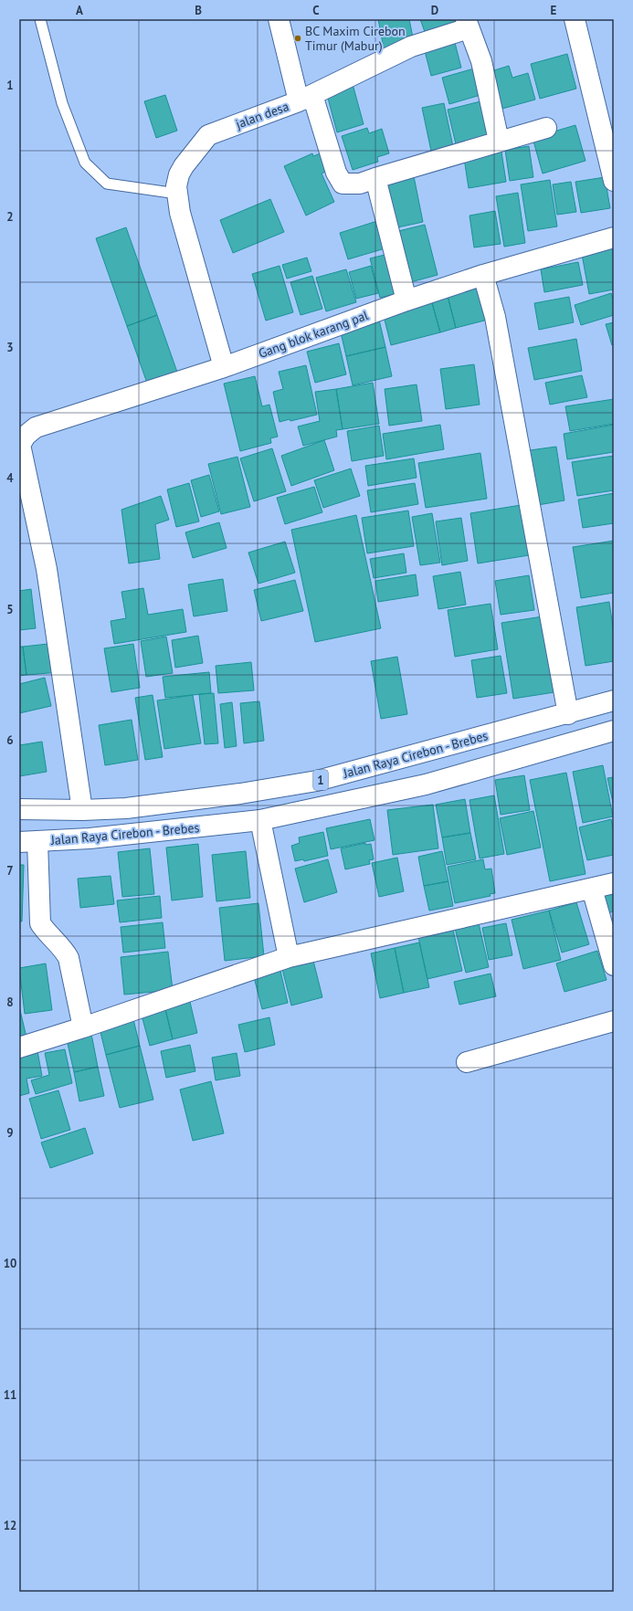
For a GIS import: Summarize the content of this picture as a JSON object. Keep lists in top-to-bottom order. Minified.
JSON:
{"streets":{"main road":["jalan desa","Gang blok karang pal","Jalan Raya Cirebon - Brebes","1"]},"places":["BC Maxim Cirebon Timur (Mabur)"],"grid":{"columns":["A","B","C","D","E"],"rows":["1","2","3","4","5","6","7","8","9","10","11","12"]}}
